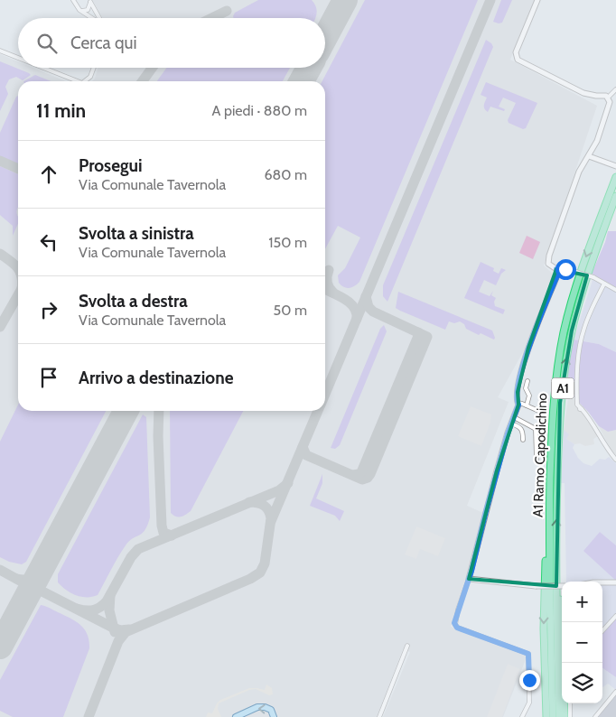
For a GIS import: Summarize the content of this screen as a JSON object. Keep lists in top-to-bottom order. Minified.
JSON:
{"streets":{"highway":["A1","A1 Ramo Capodichino"]},"page":{"search":"Cerca qui","heading":["11 min","A piedi · 880 m"],"list":[["Prosegui","Via Comunale Tavernola","680 m"],["Svolta a sinistra","Via Comunale Tavernola","150 m"],["Svolta a destra","Via Comunale Tavernola","50 m"],"Arrivo a destinazione"],"map_buttons":["+","−"]}}
